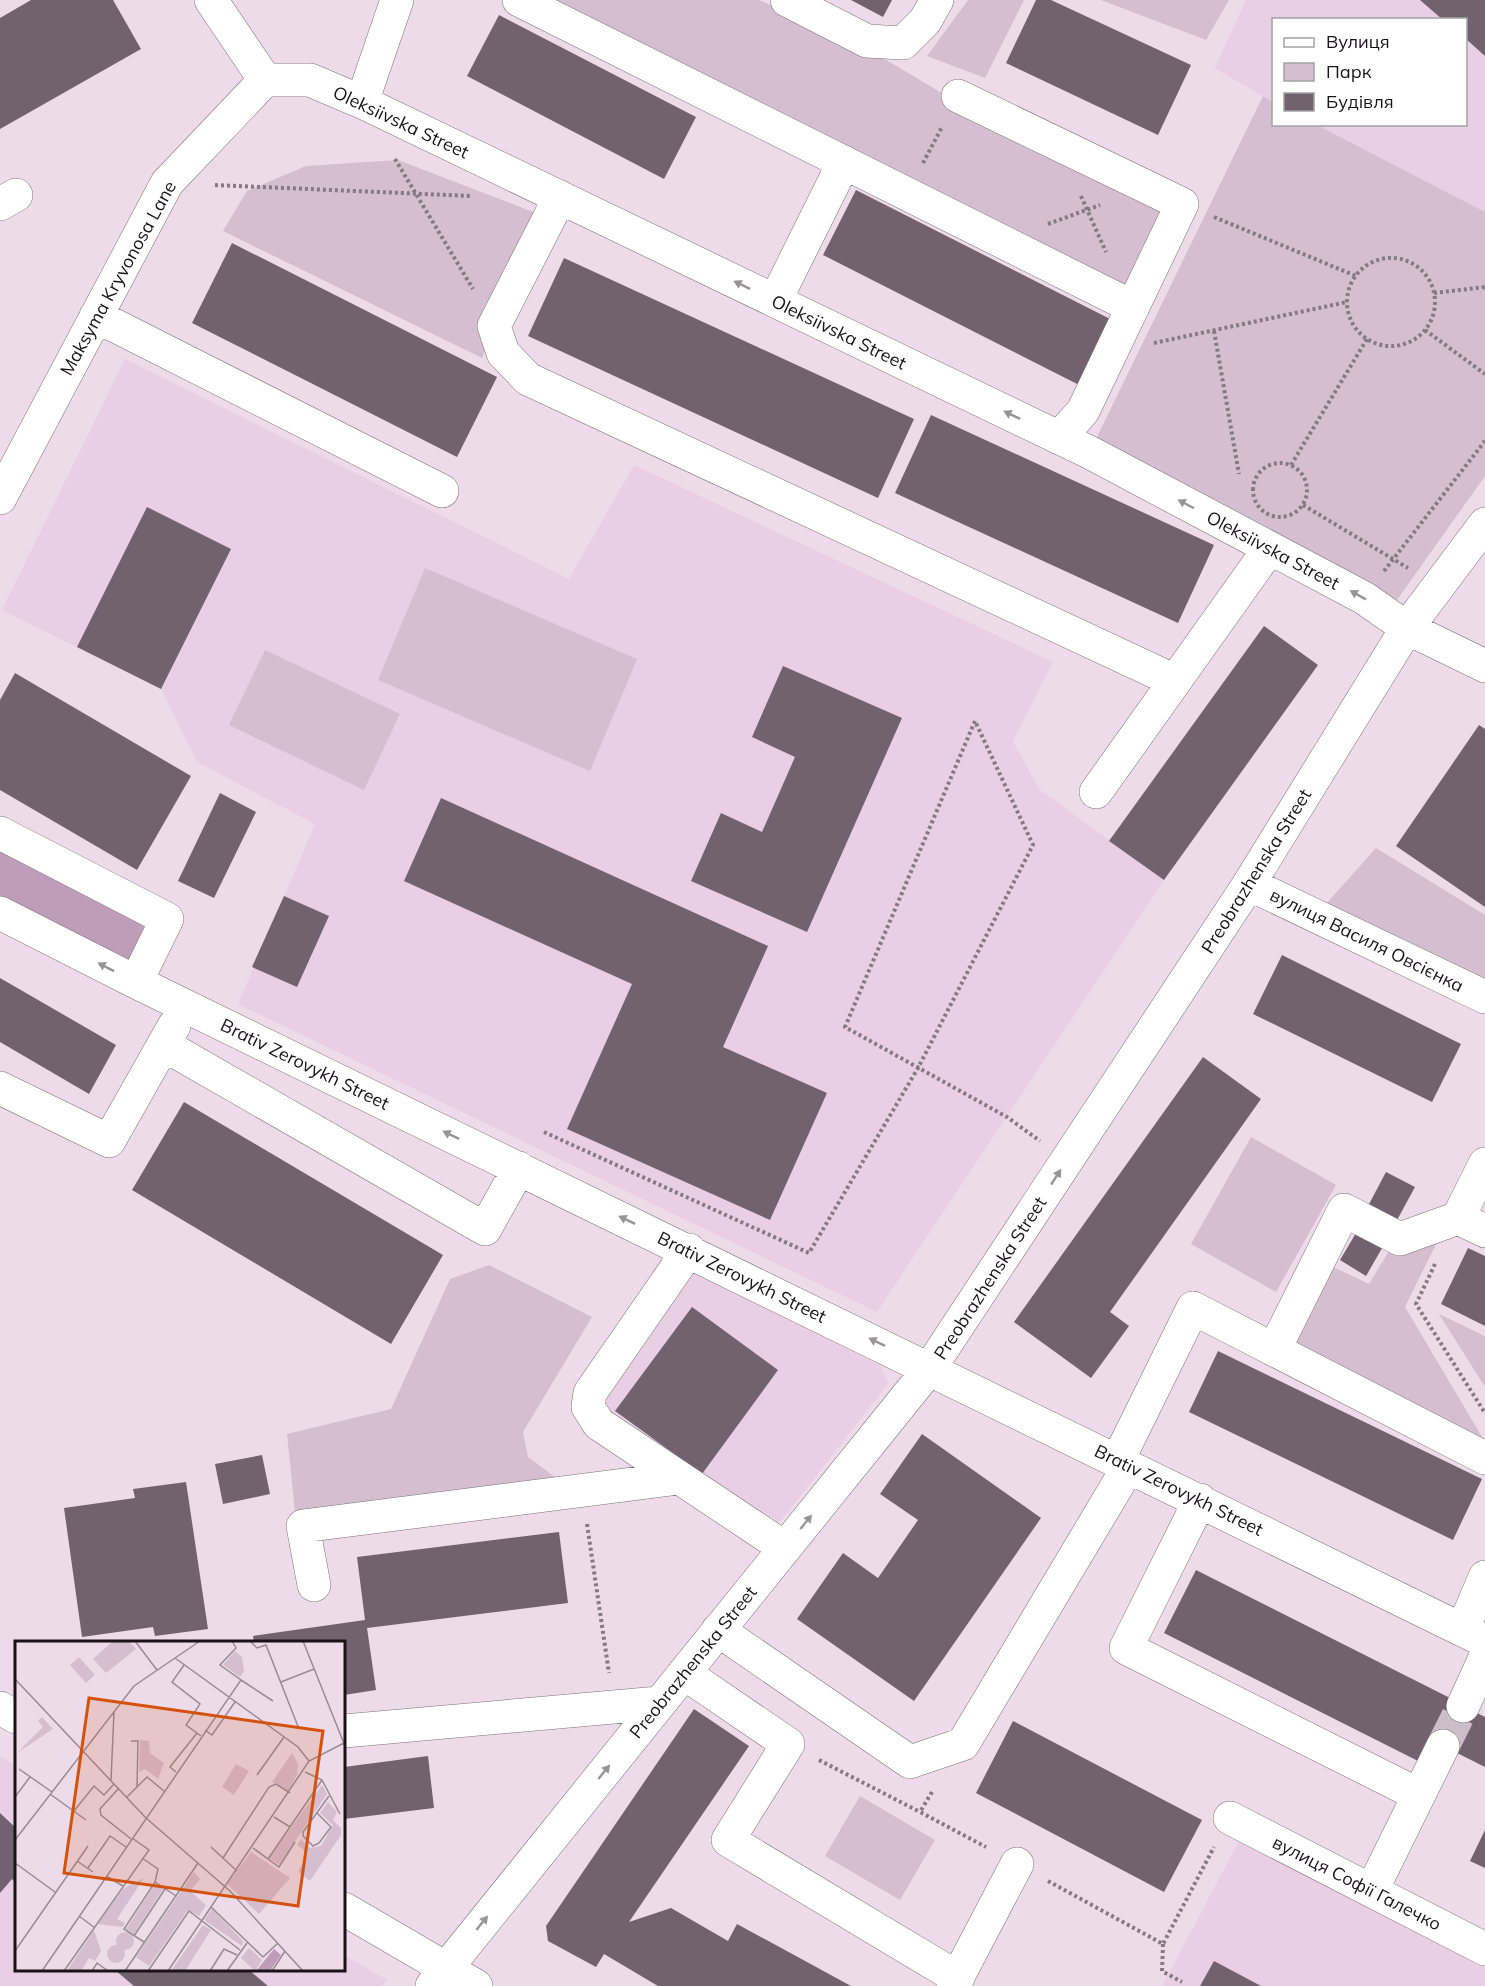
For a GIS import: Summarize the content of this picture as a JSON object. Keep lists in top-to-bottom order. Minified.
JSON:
{"streets":{"street":["Oleksiivska Street","Maksyma Kryvonosa Lane","Preobrazhenska Street","вулиця Василя Овсієнка","Brativ Zerovykh Street","вулиця Софії Галечко"]},"crossings":[["Oleksiivska Street","Maksyma Kryvonosa Lane"],["Oleksiivska Street","Preobrazhenska Street"],["Preobrazhenska Street","вулиця Василя Овсієнка"],["Preobrazhenska Street","Brativ Zerovykh Street"]],"one_way":["Preobrazhenska Street","Brativ Zerovykh Street"],"legend":["Вулиця","Парк","Будівля"]}
